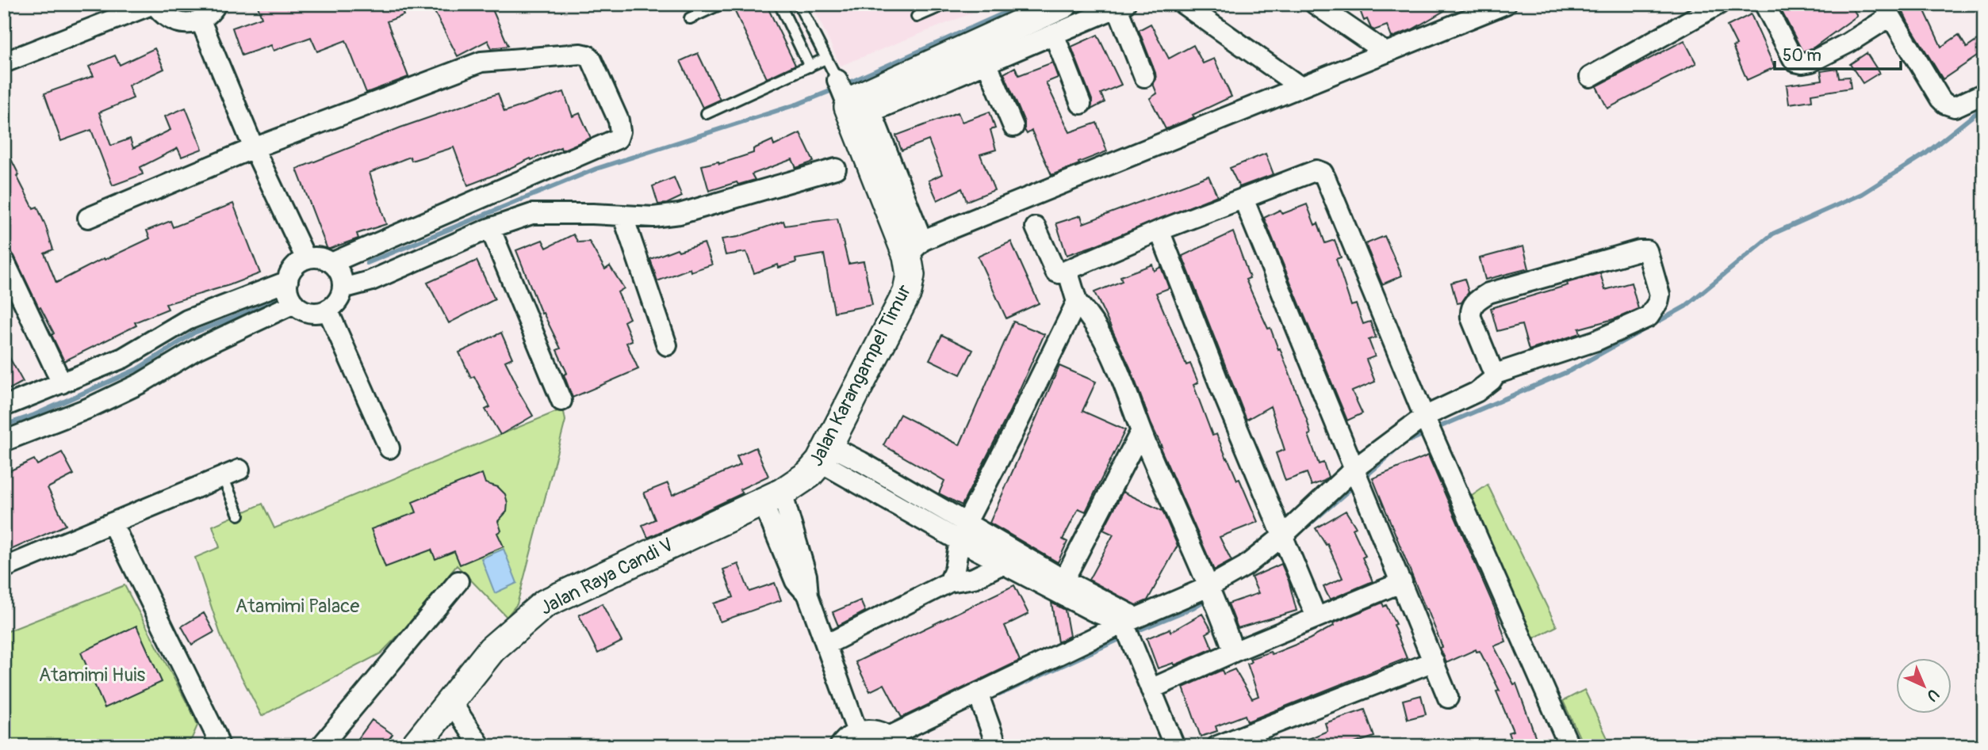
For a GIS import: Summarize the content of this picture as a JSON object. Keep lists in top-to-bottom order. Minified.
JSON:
{"streets":{"street":["Jalan Karangampel Timur","Jalan Raya Candi V"]},"crossings":[["Jalan Karangampel Timur","Jalan Raya Candi V"]],"parks":["Atamimi Palace","Atamimi Huis"],"scale_bar":"50 m","north":"bottom right"}
